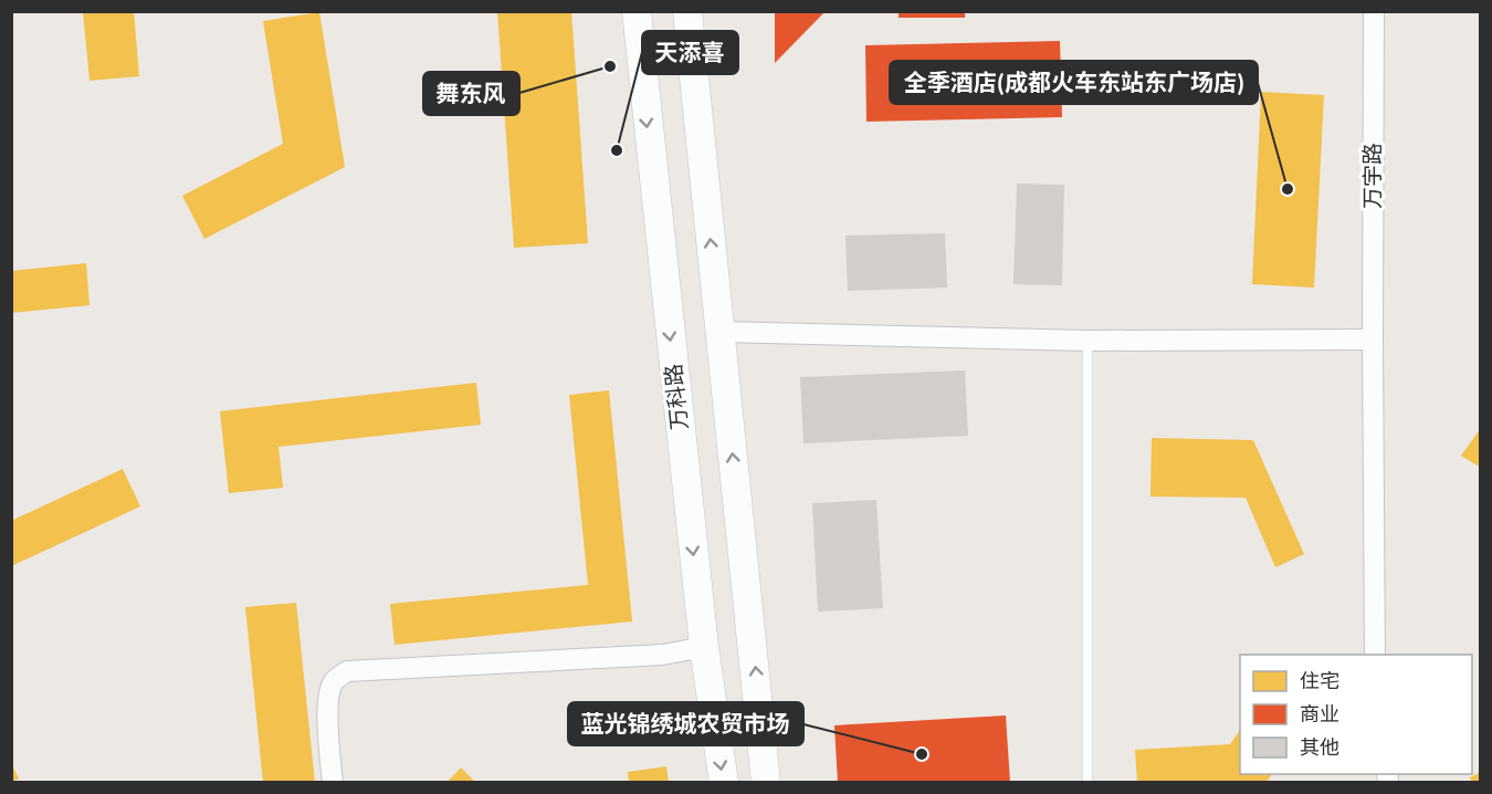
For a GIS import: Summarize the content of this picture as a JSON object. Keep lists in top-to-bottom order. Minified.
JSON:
{"streets":{"main road":["万科路"],"street":["万宇路"]},"places":["舞东风","天添喜","全季酒店(成都火车东站东广场店)","蓝光锦绣城农贸市场"],"legend":["住宅","商业","其他"]}
